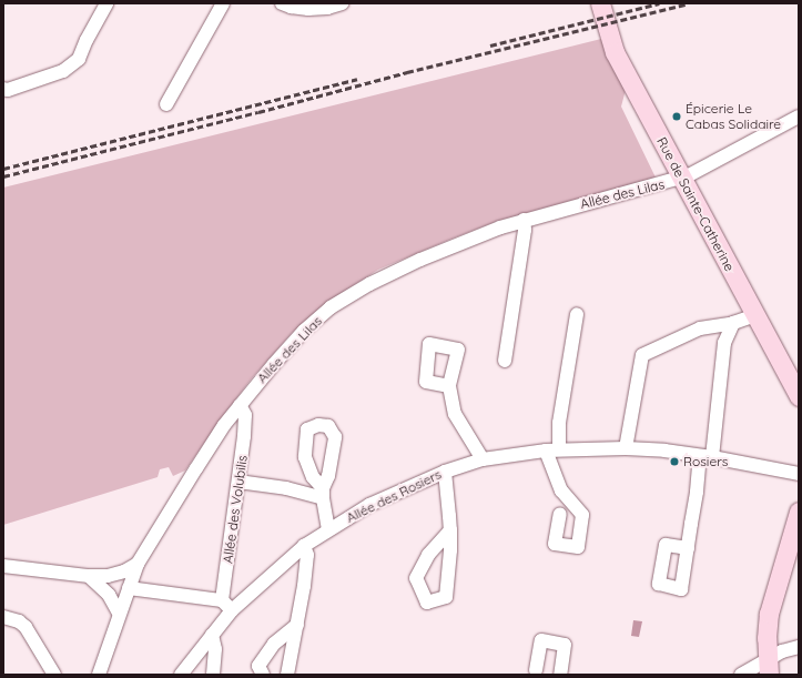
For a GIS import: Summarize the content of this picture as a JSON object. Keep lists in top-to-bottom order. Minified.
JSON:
{"streets":{"street":["Allée des Lilas","Rue de Sainte-Catherine","Allée des Rosiers","Allée des Volubilis"]},"crossings":[["Allée des Lilas","Rue de Sainte-Catherine"],["Allée des Lilas","Allée des Volubilis"]],"places":["Épicerie Le Cabas Solidaire","Rosiers"]}
